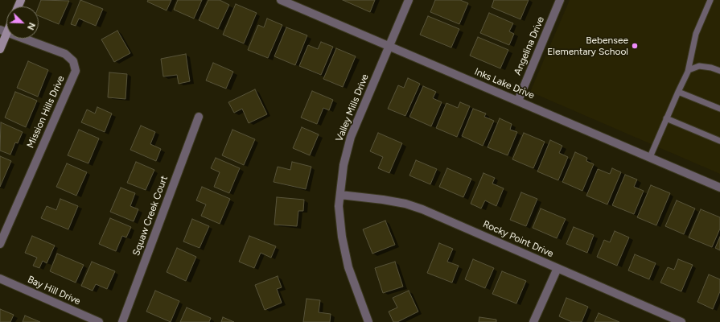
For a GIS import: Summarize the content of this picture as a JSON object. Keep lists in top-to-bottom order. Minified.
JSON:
{"streets":{"street":["Angelina Drive","Inks Lake Drive","Valley Mills Drive","Mission Hills Drive","Squaw Creek Court","Rocky Point Drive","Bay Hill Drive"]},"crossings":[["Angelina Drive","Inks Lake Drive"],["Inks Lake Drive","Valley Mills Drive"],["Valley Mills Drive","Rocky Point Drive"]],"places":["Bebensee Elementary School"],"north":"bottom right"}
